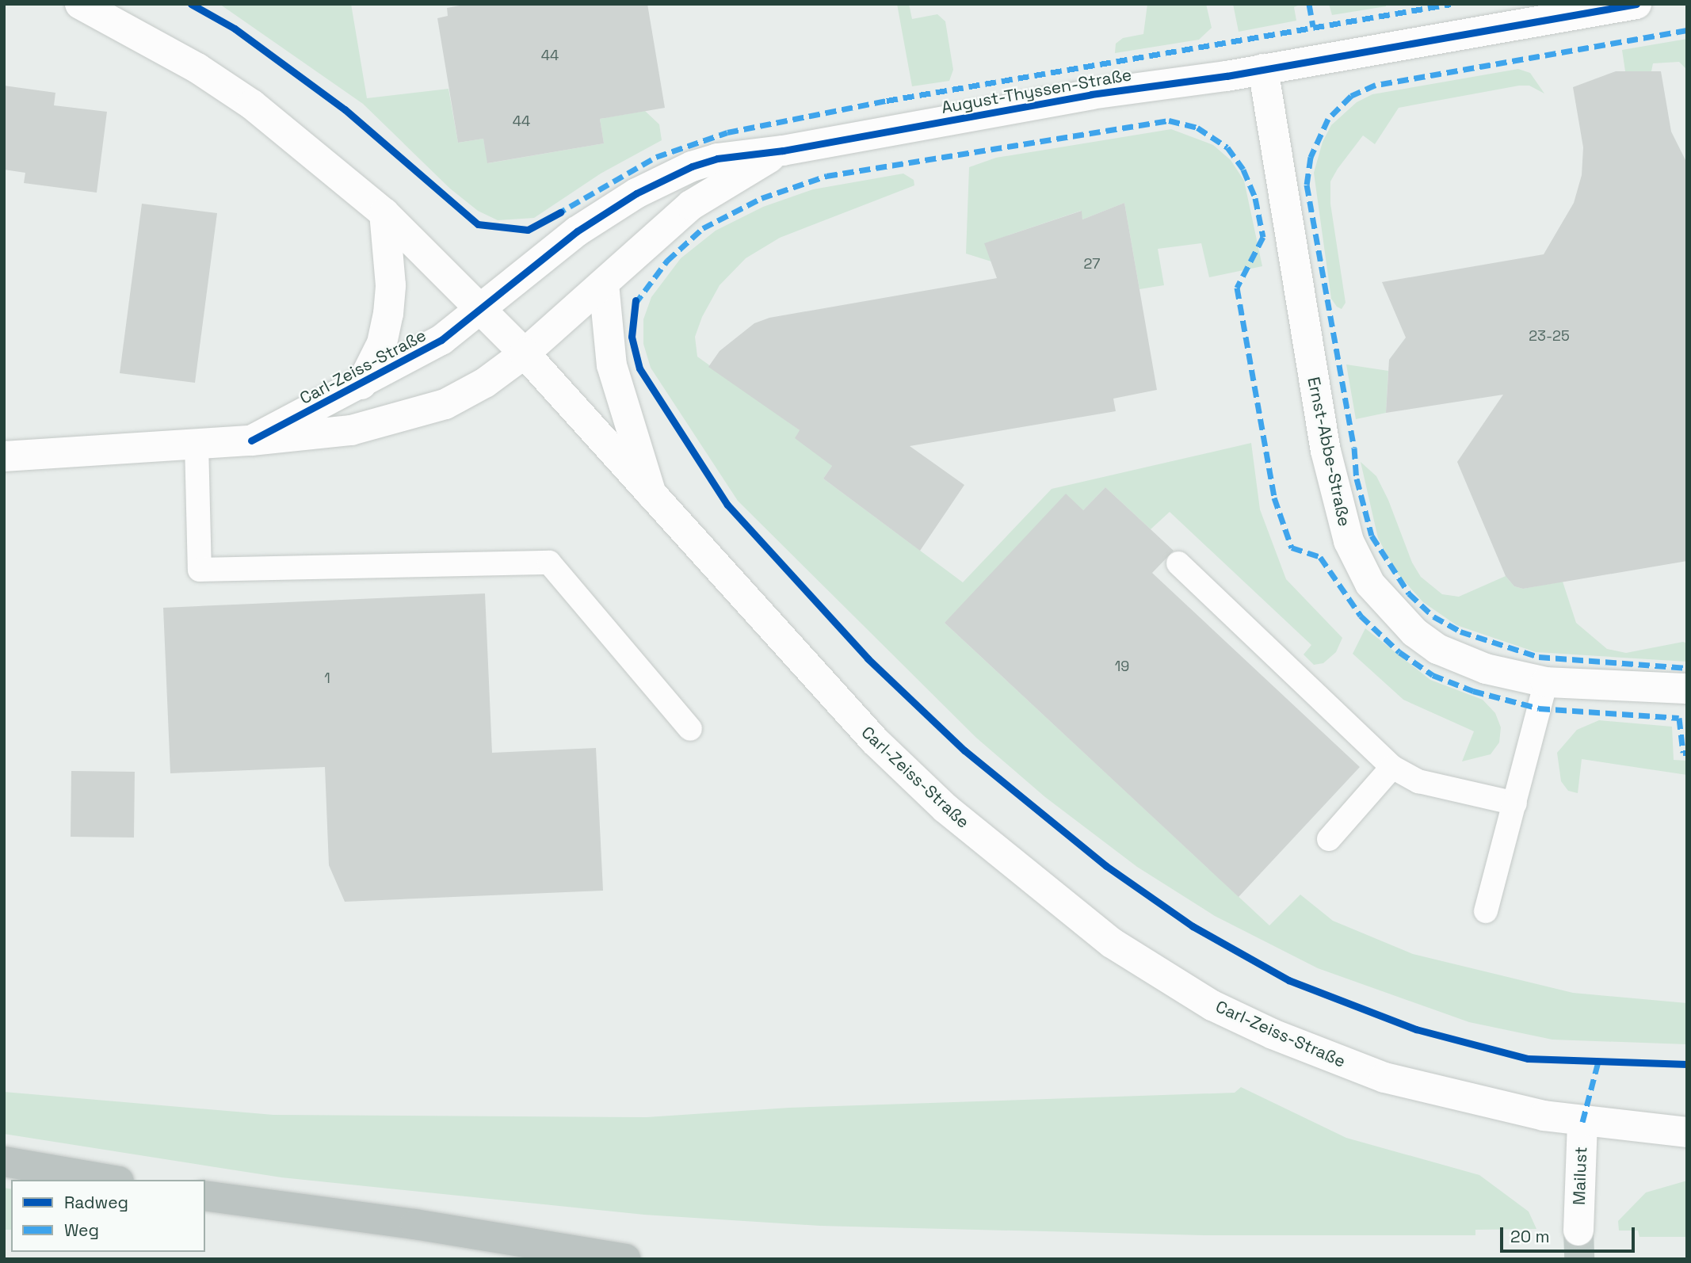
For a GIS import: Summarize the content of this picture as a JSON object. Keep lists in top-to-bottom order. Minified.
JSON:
{"streets":{"street":["August-Thyssen-Straße","Carl-Zeiss-Straße","Ernst-Abbe-Straße","Mailust"]},"crossings":[["August-Thyssen-Straße","Carl-Zeiss-Straße"],["August-Thyssen-Straße","Ernst-Abbe-Straße"],["Carl-Zeiss-Straße","Mailust"]],"house_numbers":["44","44","27","23-25","19","1"],"legend":["Radweg","Weg"],"scale_bar":"20 m"}
